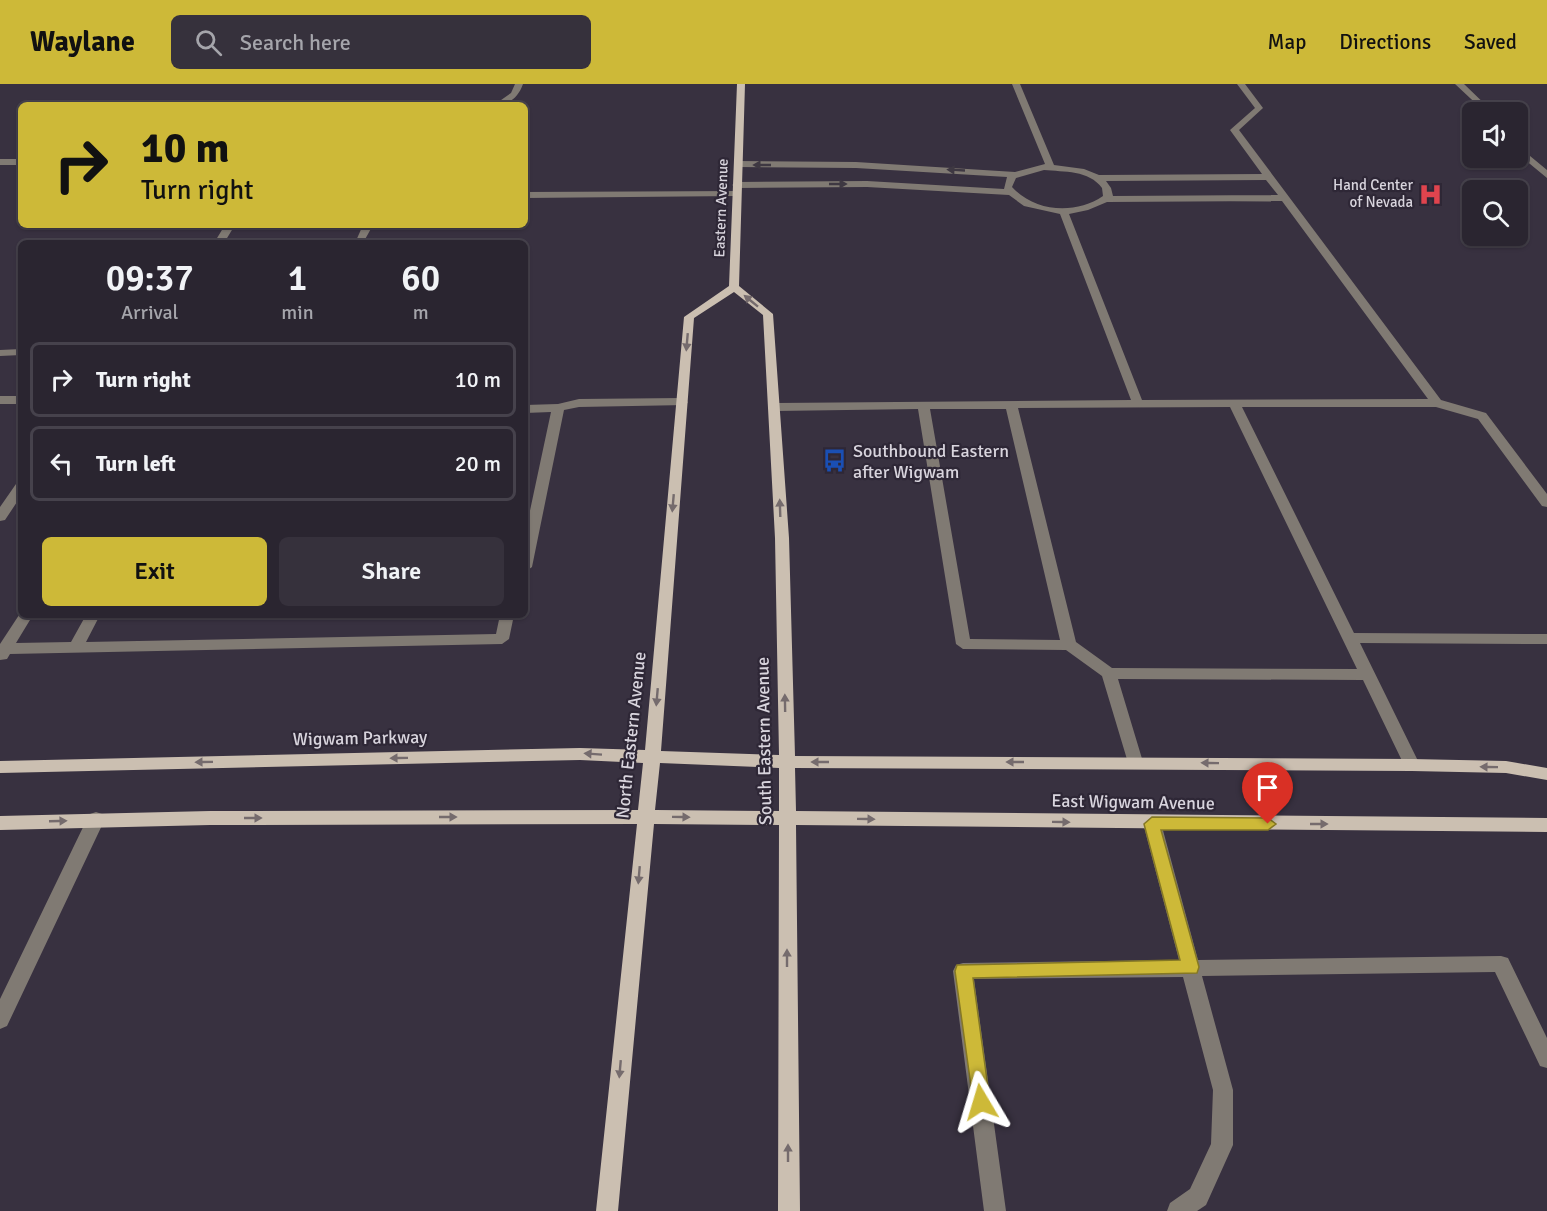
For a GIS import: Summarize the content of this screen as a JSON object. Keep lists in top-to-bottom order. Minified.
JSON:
{"streets":{"main road":["Eastern Avenue","North Eastern Avenue","Wigwam Parkway","South Eastern Avenue","East Wigwam Avenue"]},"crossings":[["Eastern Avenue","North Eastern Avenue"],["Eastern Avenue","South Eastern Avenue"],["North Eastern Avenue","Wigwam Parkway"],["North Eastern Avenue","South Eastern Avenue"],["North Eastern Avenue","East Wigwam Avenue"],["Wigwam Parkway","South Eastern Avenue"],["South Eastern Avenue","East Wigwam Avenue"]],"one_way":["North Eastern Avenue","South Eastern Avenue"],"places":{"hospital":["Hand Center of Nevada"],"bus stop":["Southbound Eastern after Wigwam"]},"page":{"header":"Waylane","search":"Search here","nav":["Map","Directions","Saved"],"turn":["10 m","Turn right"],"eta":["09:37","Arrival","1","min","60","m"],"list":[{"name":"Turn right","value":"10 m"},{"name":"Turn left","value":"20 m"}],"buttons":["Exit","Share"]}}
